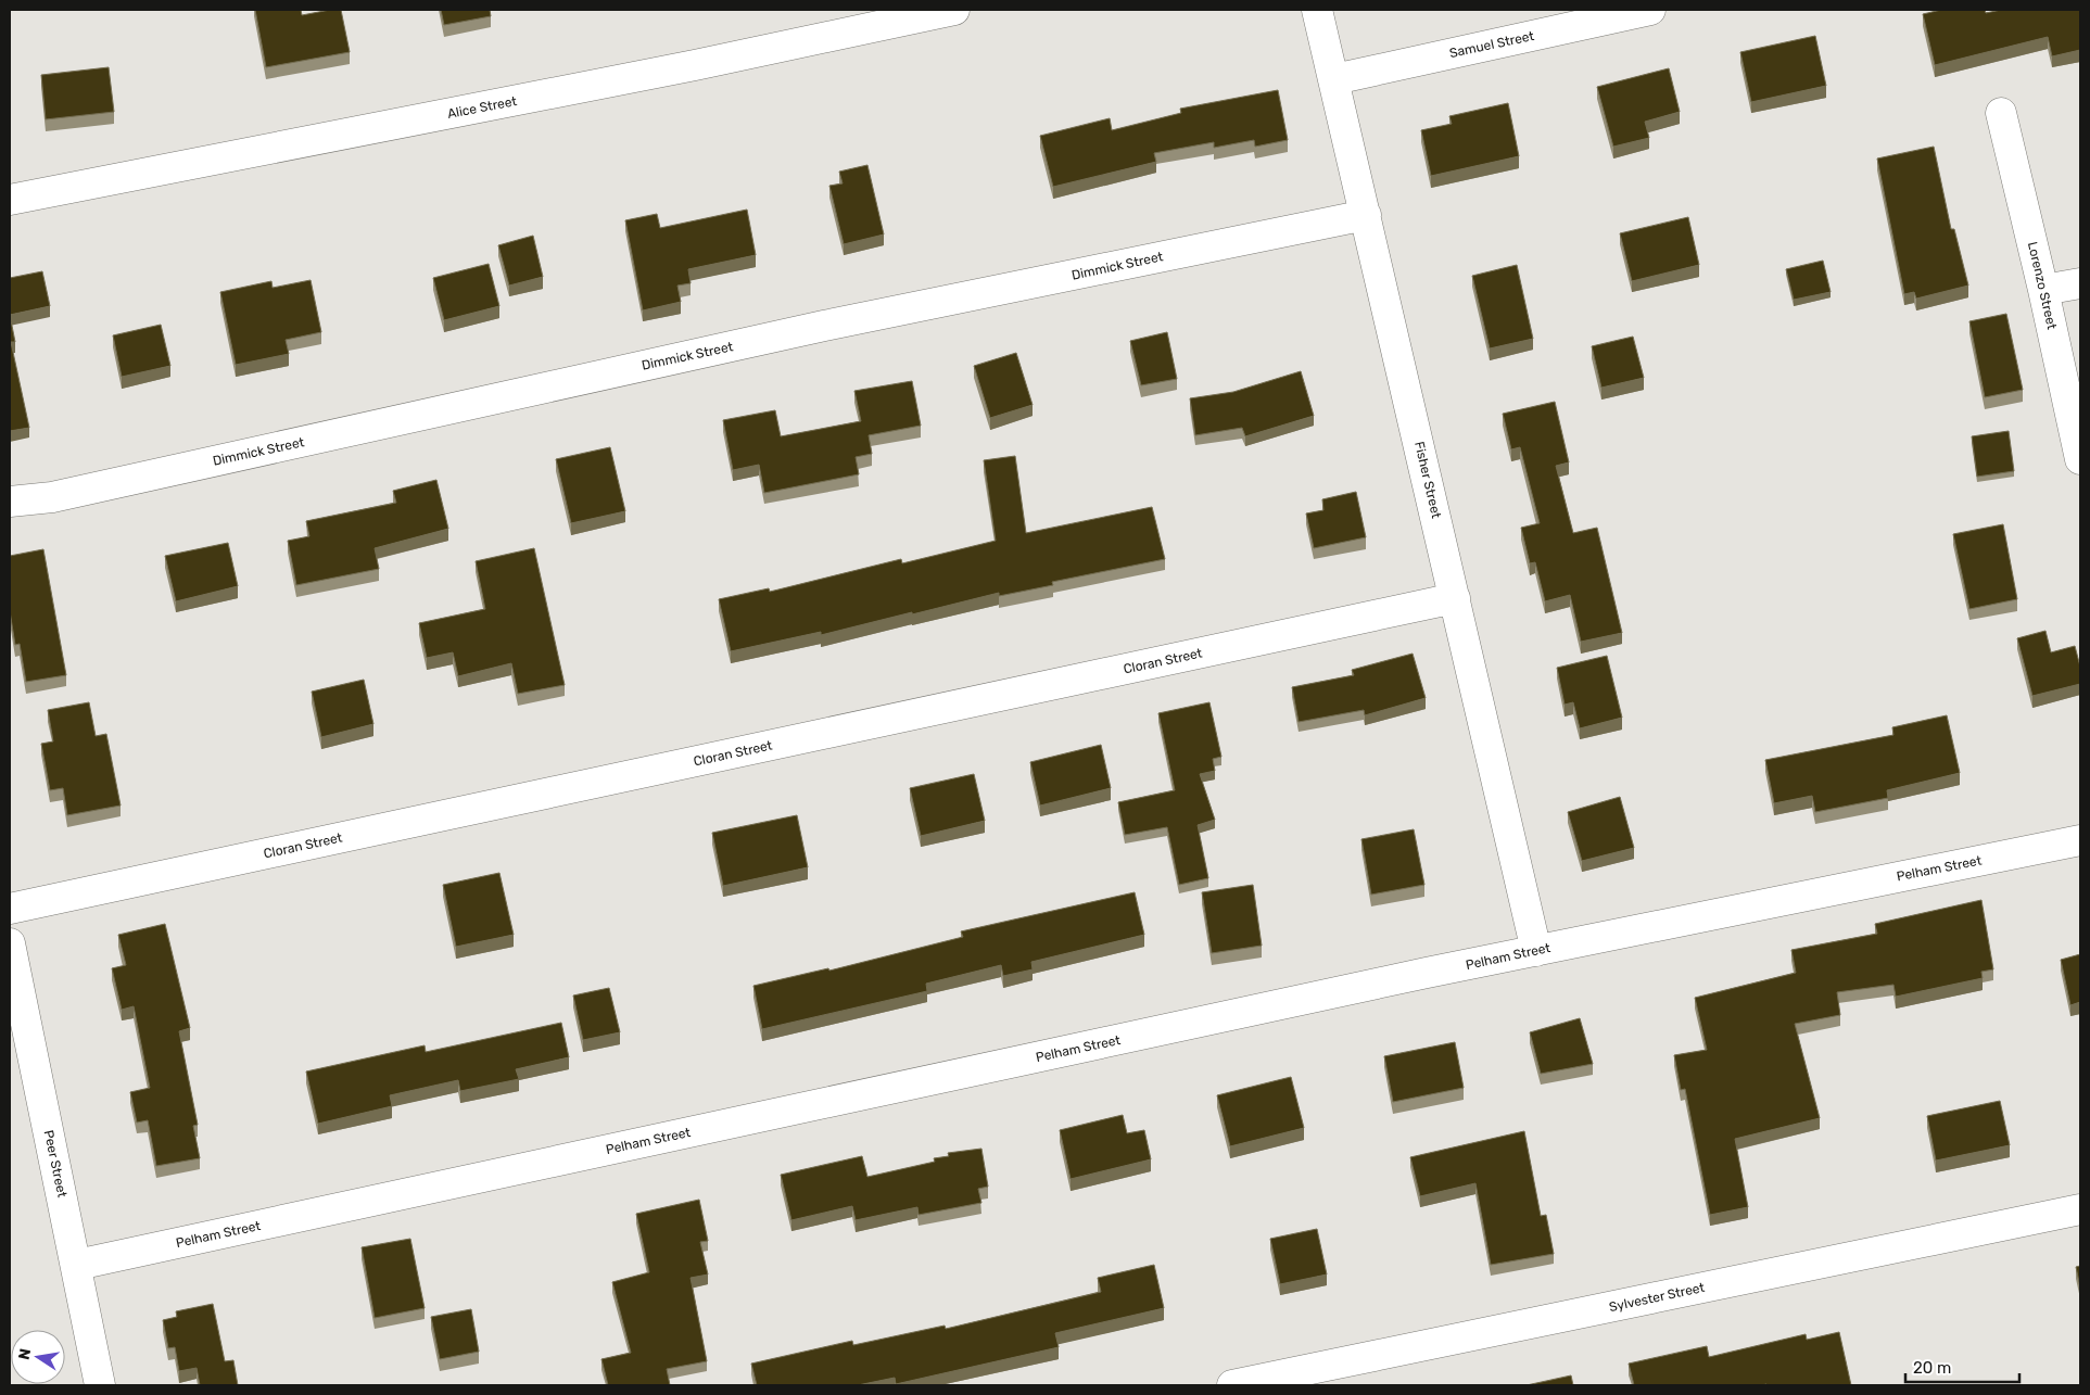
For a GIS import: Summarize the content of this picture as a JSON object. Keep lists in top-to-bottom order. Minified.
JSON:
{"streets":{"street":["Samuel Street","Alice Street","Dimmick Street","Lorenzo Street","Fisher Street","Cloran Street","Pelham Street","Peer Street","Sylvester Street"]},"crossings":[["Samuel Street","Fisher Street"],["Dimmick Street","Fisher Street"],["Fisher Street","Cloran Street"],["Fisher Street","Pelham Street"],["Pelham Street","Peer Street"]],"scale_bar":"20 m","north":"left"}
